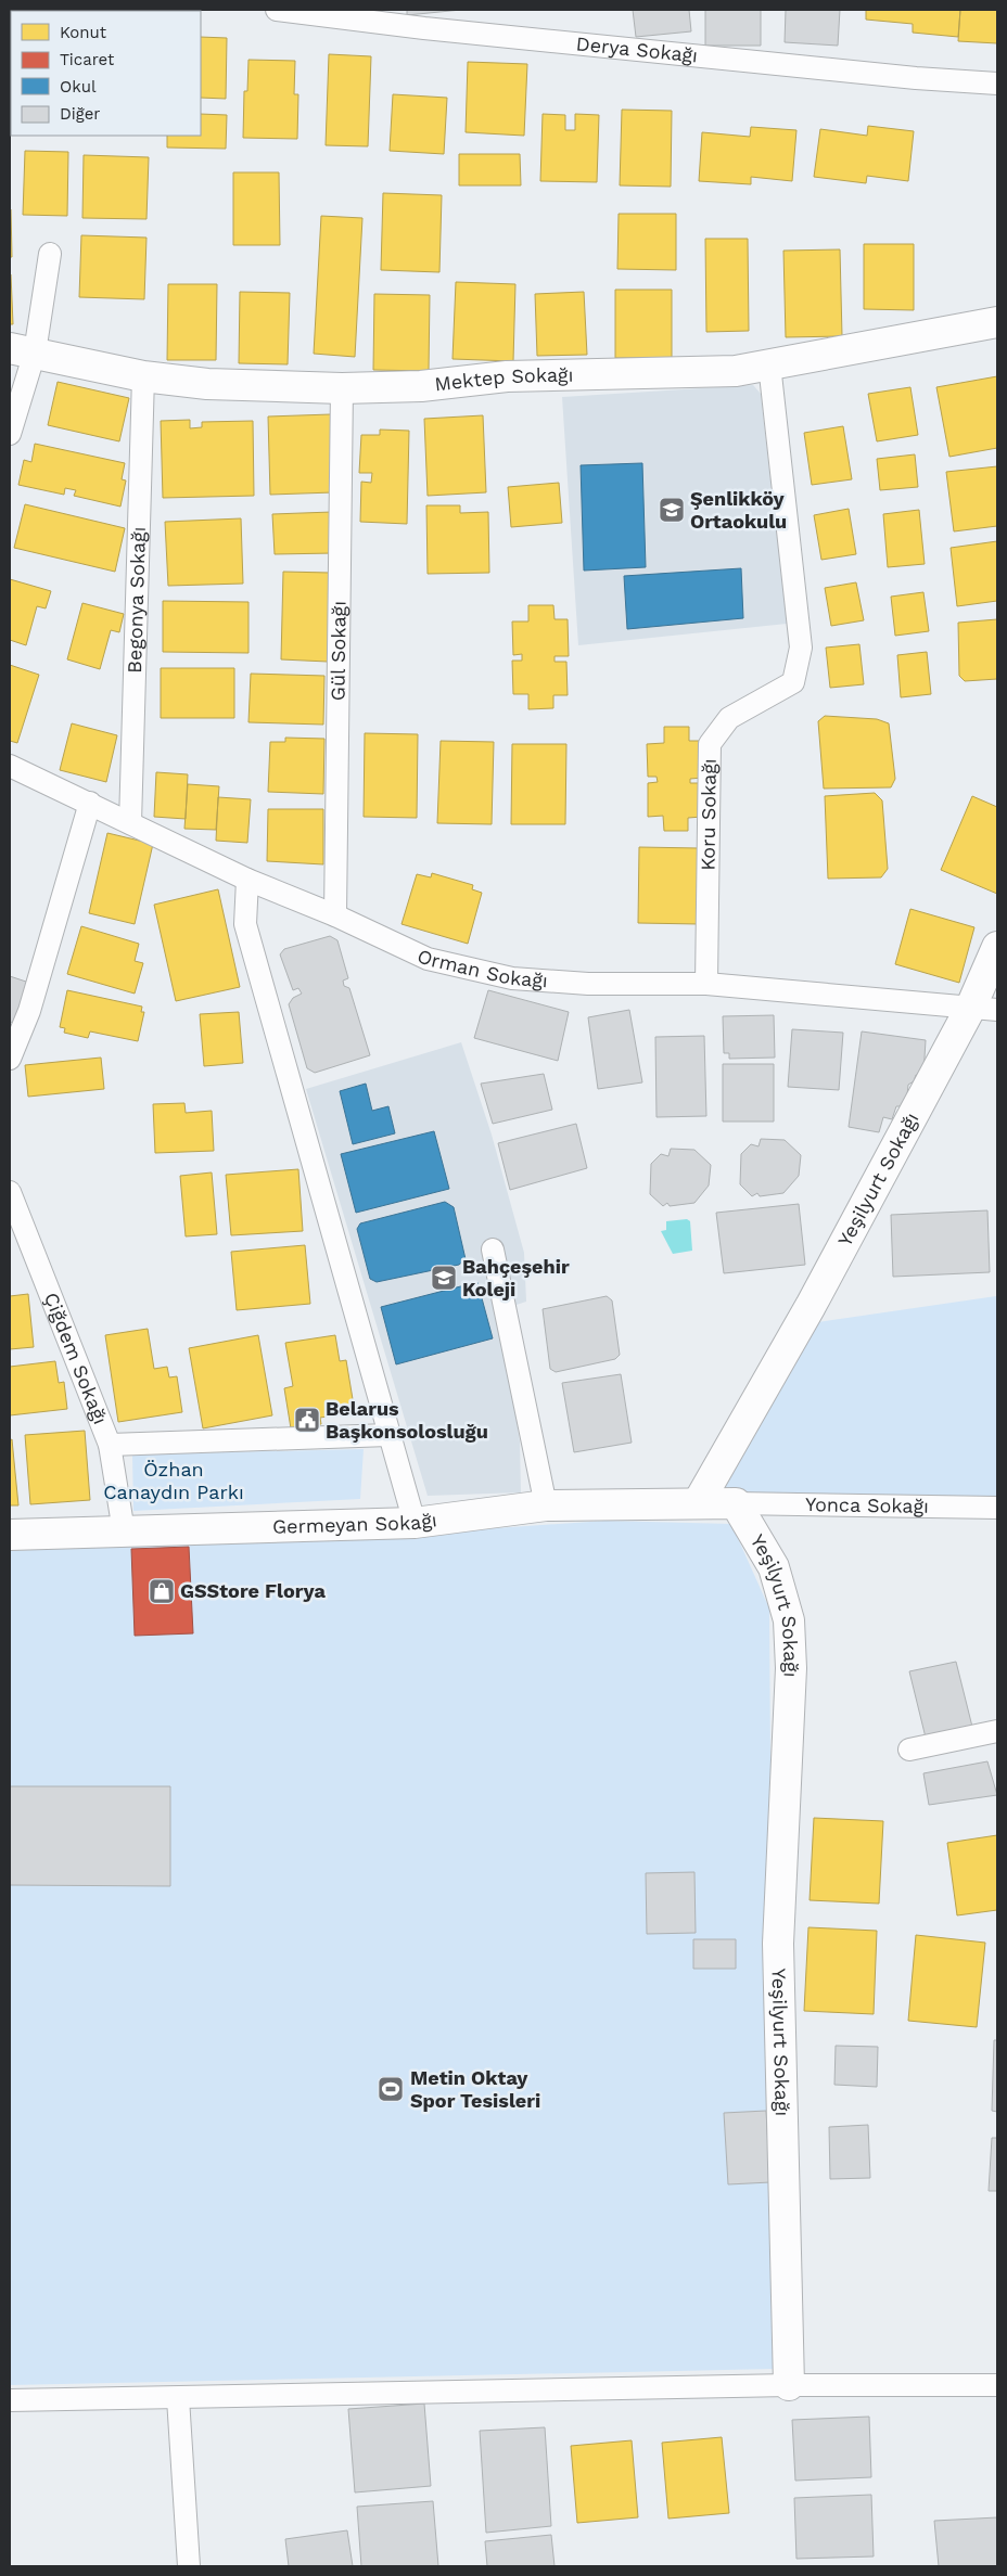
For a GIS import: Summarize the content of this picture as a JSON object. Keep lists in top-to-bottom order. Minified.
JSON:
{"streets":{"main road":["Mektep Sokağı","Yeşilyurt Sokağı","Germeyan Sokağı"],"street":["Derya Sokağı","Begonya Sokağı","Gül Sokağı","Koru Sokağı","Orman Sokağı","Çiğdem Sokağı","Yonca Sokağı"]},"crossings":[["Mektep Sokağı","Begonya Sokağı"],["Mektep Sokağı","Gül Sokağı"],["Mektep Sokağı","Koru Sokağı"],["Begonya Sokağı","Orman Sokağı"],["Gül Sokağı","Orman Sokağı"],["Koru Sokağı","Orman Sokağı"],["Orman Sokağı","Yeşilyurt Sokağı"],["Yeşilyurt Sokağı","Yonca Sokağı"],["Yeşilyurt Sokağı","Germeyan Sokağı"],["Çiğdem Sokağı","Germeyan Sokağı"]],"parks":["Özhan Canaydın Parkı"],"places":{"school or university":["Şenlikköy Ortaokulu","Bahçeşehir Koleji"],"public building":["Belarus Başkonsolosluğu"],"shop":["GSStore Florya"],"sports":["Metin Oktay Spor Tesisleri"]},"legend":["Konut","Ticaret","Okul","Diğer"]}
